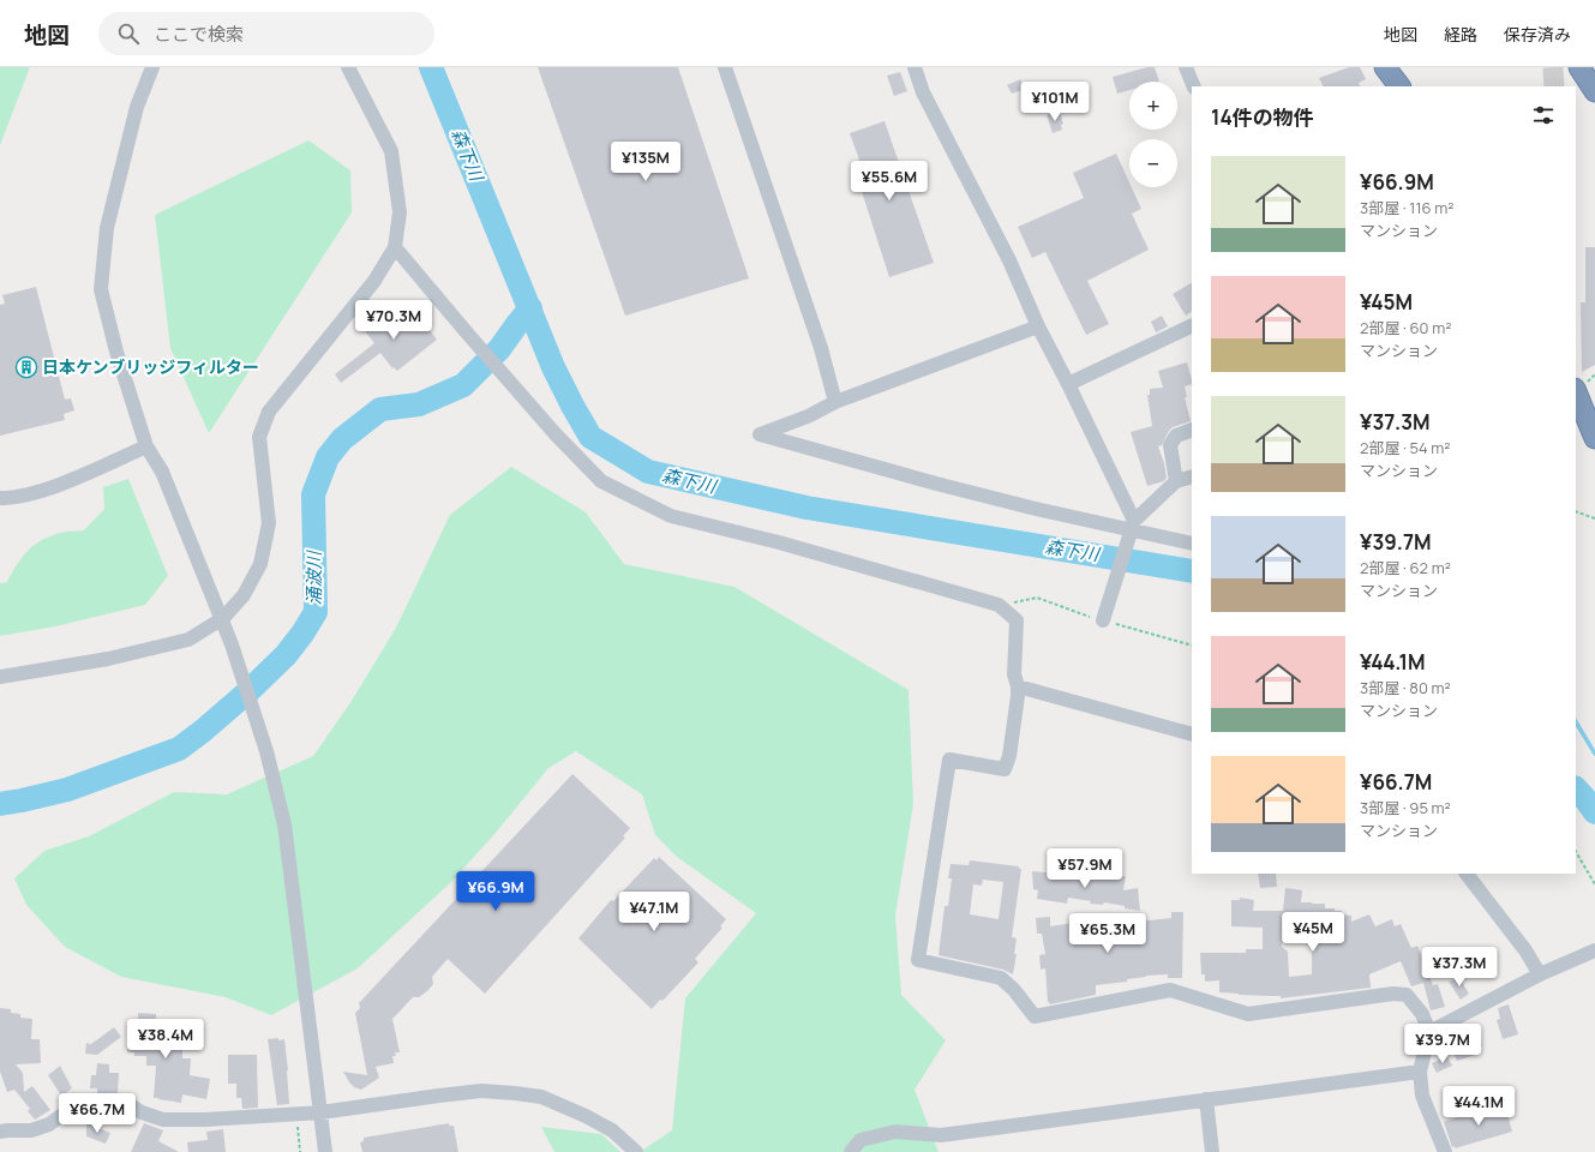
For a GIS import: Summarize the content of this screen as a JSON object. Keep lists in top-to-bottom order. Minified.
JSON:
{"water":["森下川","涌波川"],"places":{"building":["日本ケンブリッジフィルター"]},"page":{"header":"地図","search":"ここで検索","nav":["地図","経路","保存済み"],"map_buttons":["+","−"],"price":["¥101M","¥135M","¥55.6M","¥70.3M","¥57.9M","¥66.9M","¥47.1M","¥45M","¥65.3M","¥37.3M","¥38.4M","¥39.7M","¥44.1M","¥66.7M"],"heading":"14件の物件","list":[{"name":"¥66.9M","note":"3部屋 · 116 m² · マンション"},{"name":"¥45M","note":"2部屋 · 60 m² · マンション"},{"name":"¥37.3M","note":"2部屋 · 54 m² · マンション"},{"name":"¥39.7M","note":"2部屋 · 62 m² · マンション"},{"name":"¥44.1M","note":"3部屋 · 80 m² · マンション"},{"name":"¥66.7M","note":"3部屋 · 95 m² · マンション"}]}}
